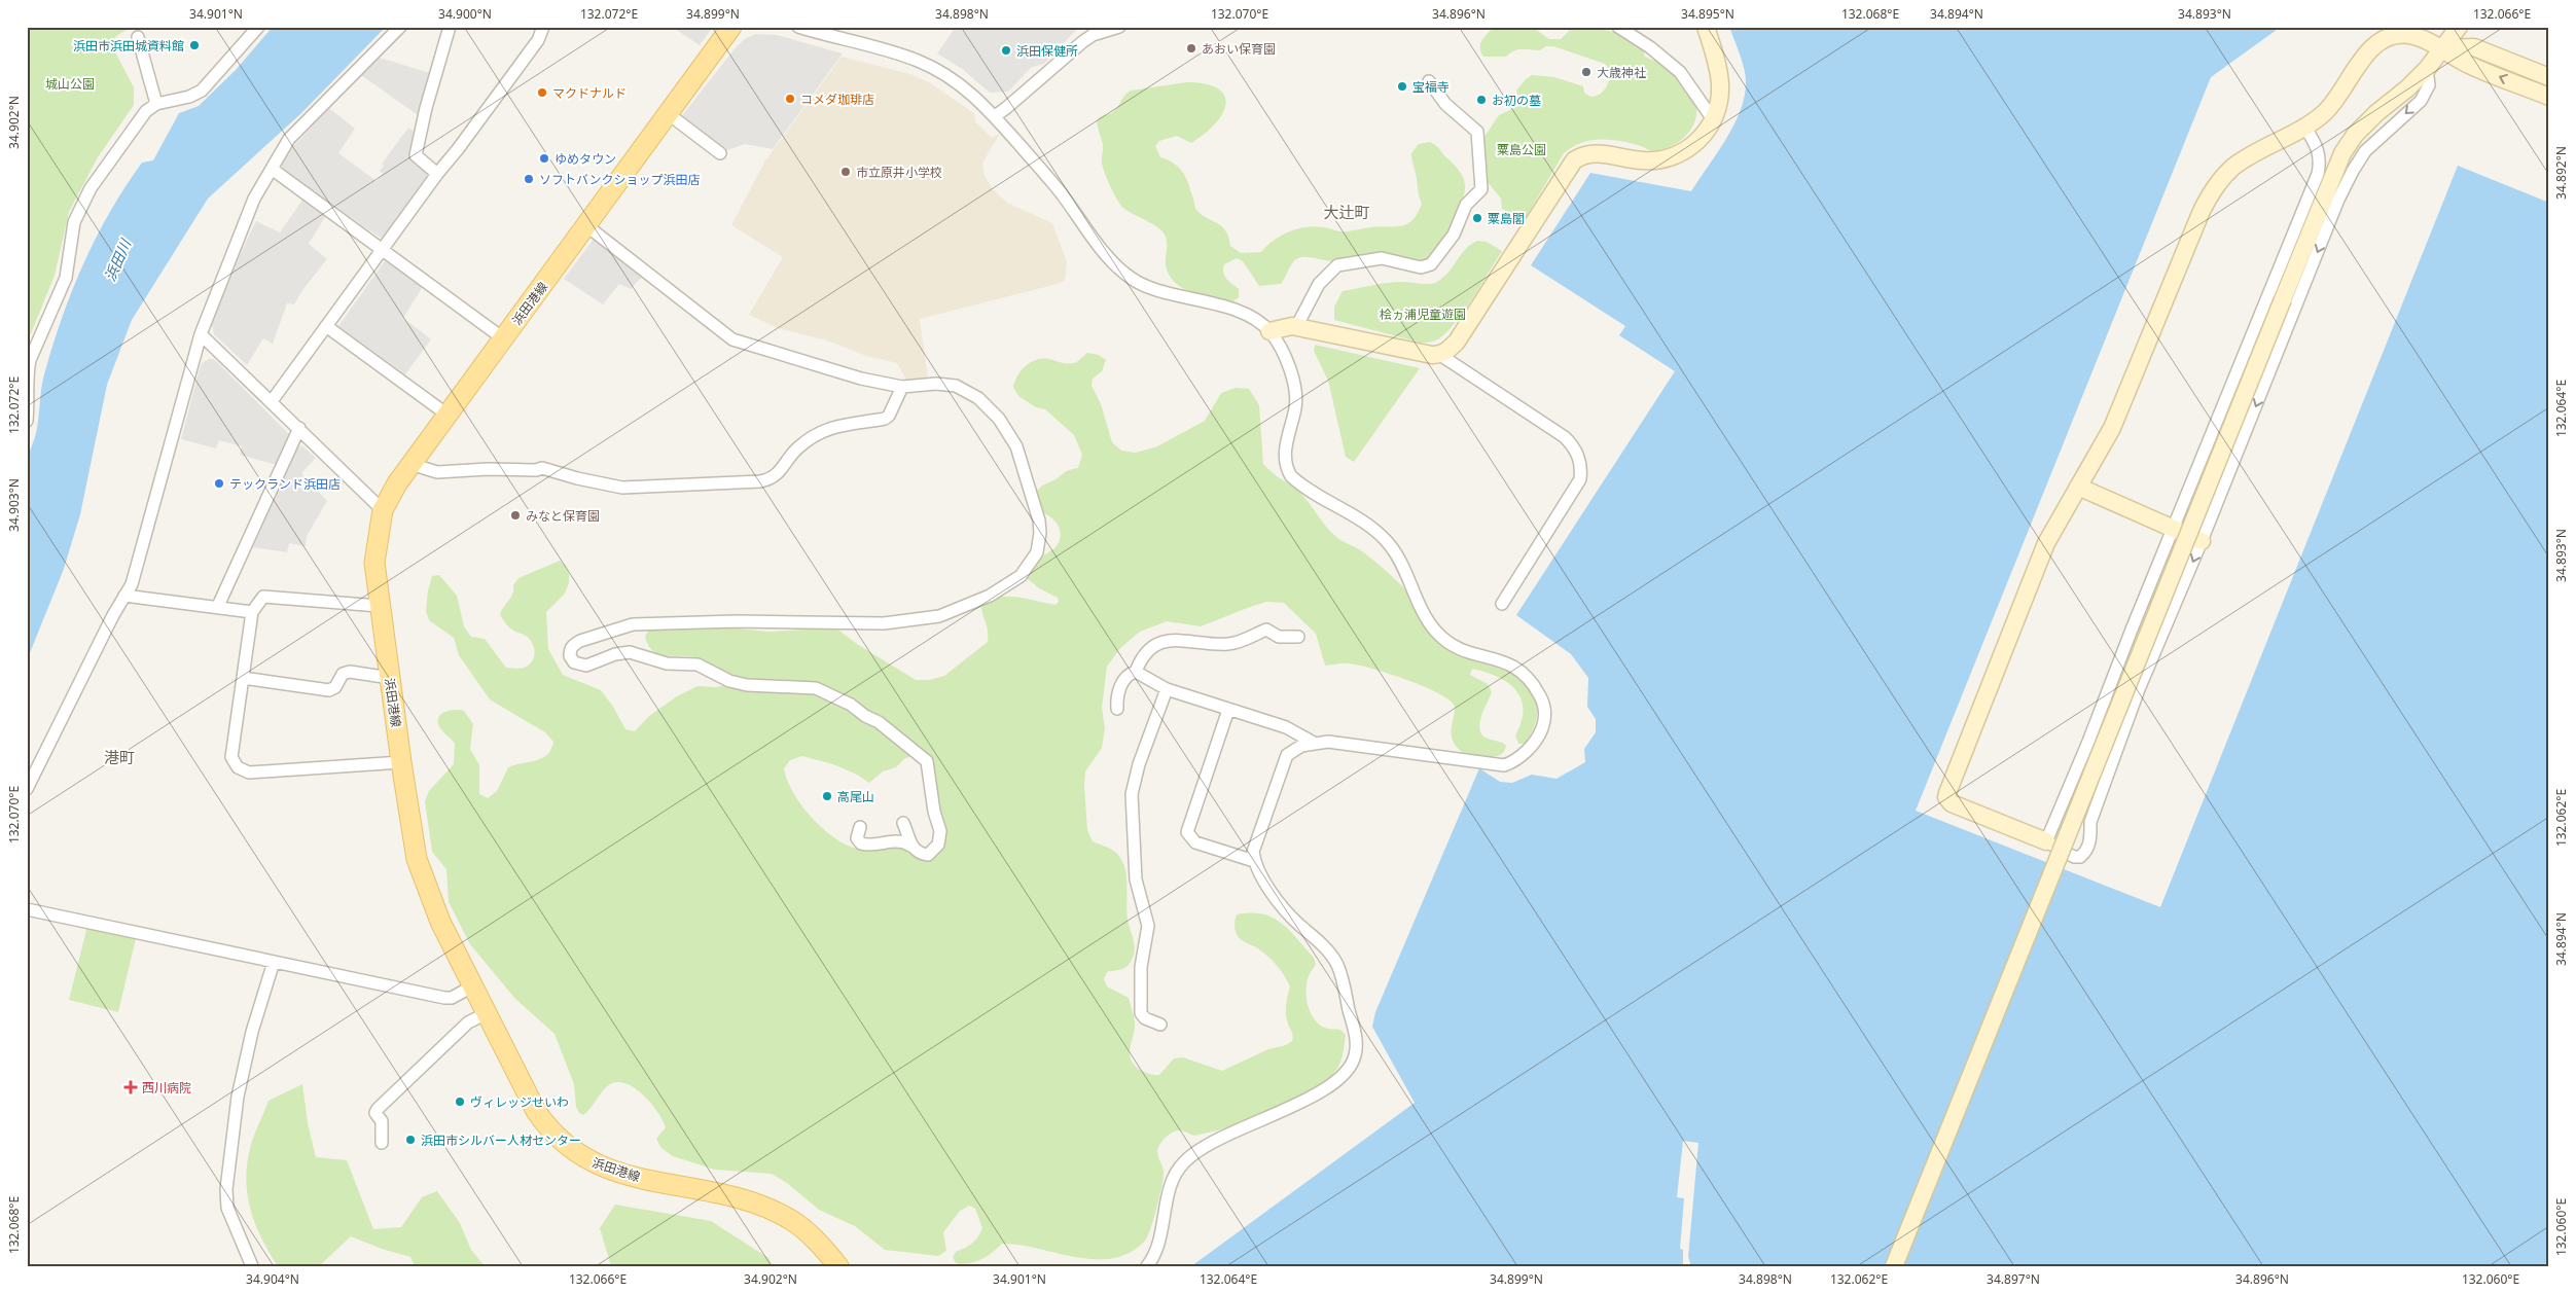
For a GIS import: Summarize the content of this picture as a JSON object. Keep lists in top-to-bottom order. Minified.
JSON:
{"streets":{"main road":["浜田港線"]},"districts":["大辻町","港町"],"water":["浜田川"],"parks":["城山公園","粟島公園","桧ヵ浦児童遊園"],"places":{"other":["浜田市浜田城資料館","あおい保育園","浜田保健所","大歳神社","宝福寺","マクドナルド","コメダ珈琲店","お初の墓","ゆめタウン","市立原井小学校","ソフトバンクショップ浜田店","粟島閣","テックランド浜田店","みなと保育園","高尾山","ヴィレッジせいわ","浜田市シルバー人材センター"],"health":["西川病院"]},"coordinates":["34.901°N","34.900°N","132.072°E","34.899°N","34.898°N","132.070°E","34.896°N","34.895°N","132.068°E","34.894°N","34.893°N","132.066°E","34.902°N","34.892°N","132.064°E","34.903°N","132.062°E","132.060°E","34.904°N","34.897°N"]}
